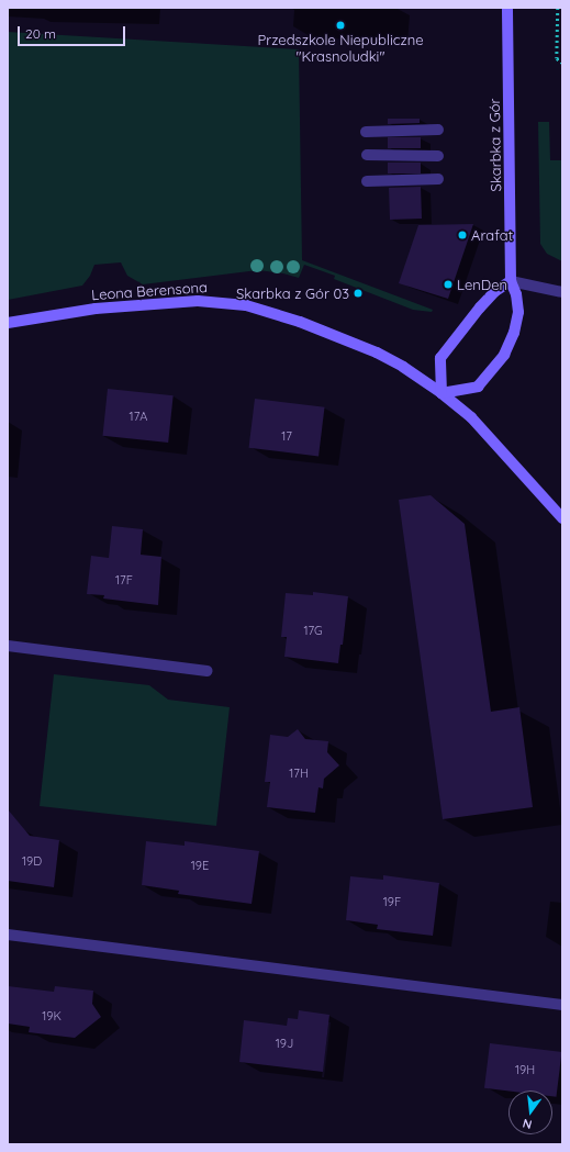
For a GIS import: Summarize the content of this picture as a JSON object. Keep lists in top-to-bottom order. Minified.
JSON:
{"streets":{"street":["Skarbka z Gór","Leona Berensona"]},"crossings":[["Skarbka z Gór","Leona Berensona"]],"places":["Przedszkole Niepubliczne \"Krasnoludki\"","Arafat","LenDen","Skarbka z Gór 03"],"house_numbers":["17A","17","17F","17G","17H","19D","19E","19F","19K","19J","19H"],"scale_bar":"20 m","north":"bottom"}
